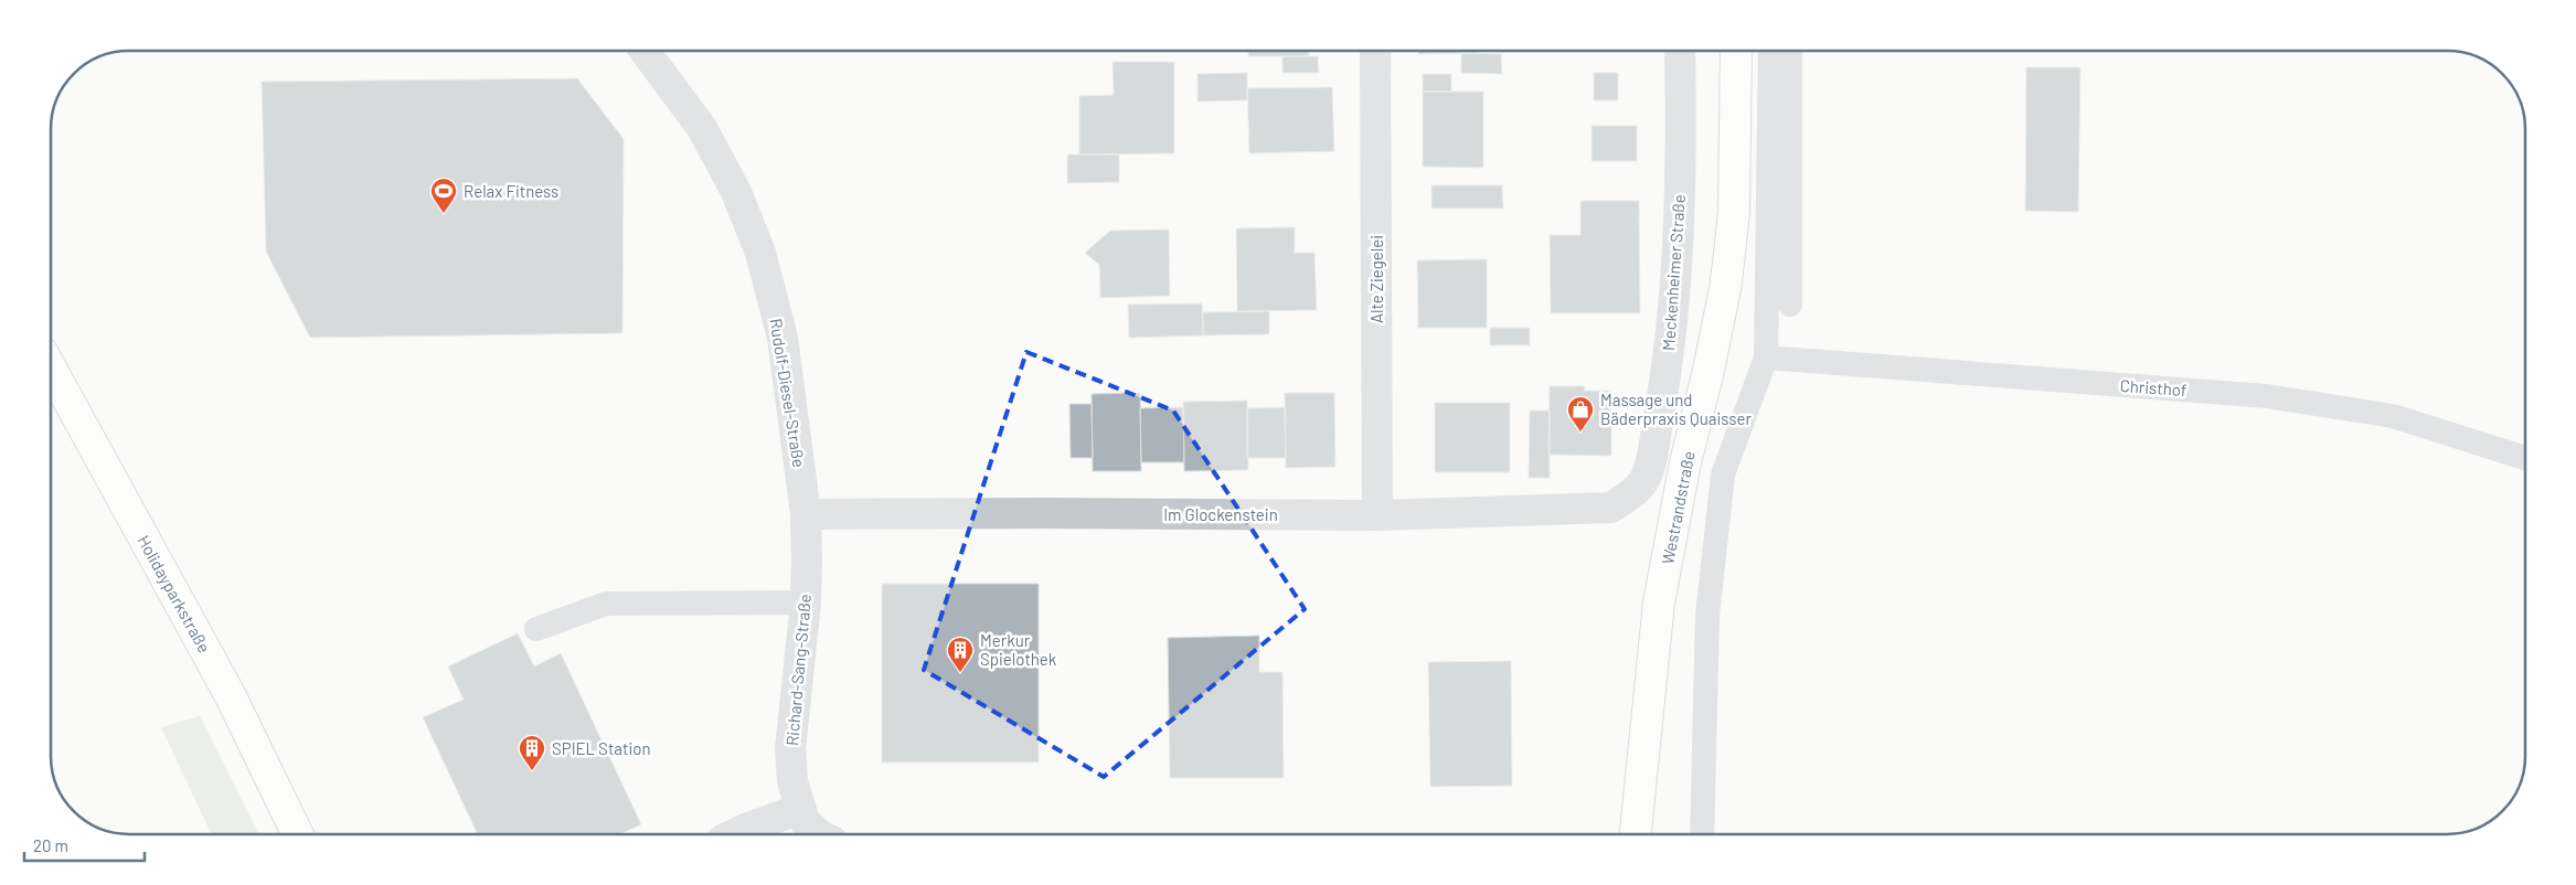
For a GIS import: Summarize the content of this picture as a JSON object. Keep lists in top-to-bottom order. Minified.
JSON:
{"streets":{"main road":["Westrandstraße","Holidayparkstraße"],"street":["Meckenheimer Straße","Alte Ziegelei","Rudolf-Diesel-Straße","Im Glockenstein","Richard-Sang-Straße"],"lane":["Christhof"]},"crossings":[["Meckenheimer Straße","Im Glockenstein"],["Alte Ziegelei","Im Glockenstein"],["Rudolf-Diesel-Straße","Im Glockenstein"],["Rudolf-Diesel-Straße","Richard-Sang-Straße"],["Im Glockenstein","Richard-Sang-Straße"]],"places":{"sports":["Relax Fitness"],"shop":["Massage und Bäderpraxis Quaisser"],"building":["Merkur Spielothek","SPIEL Station"]},"scale_bar":"20 m"}
